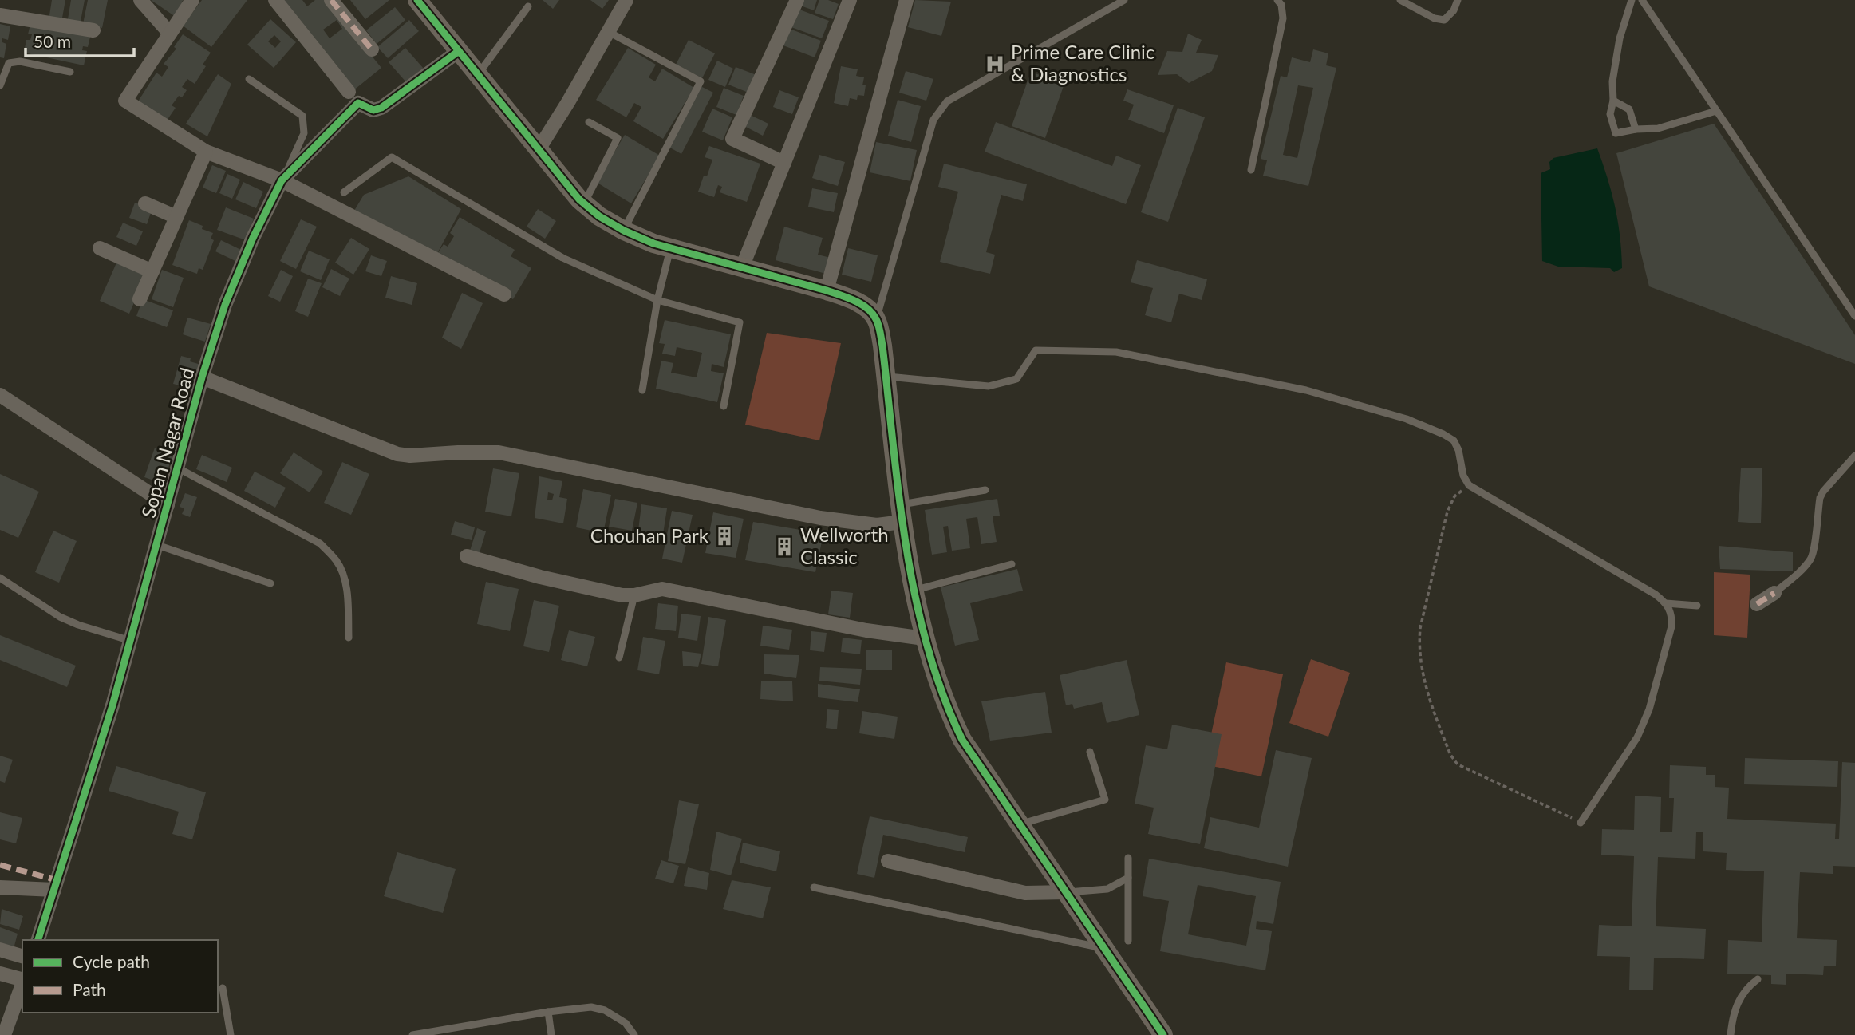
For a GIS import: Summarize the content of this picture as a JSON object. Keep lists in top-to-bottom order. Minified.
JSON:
{"streets":{"street":["Sopan Nagar Road"]},"places":{"hospital":["Prime Care Clinic & Diagnostics"],"building":["Chouhan Park","Wellworth Classic"]},"legend":["Cycle path","Path"],"scale_bar":"50 m"}
